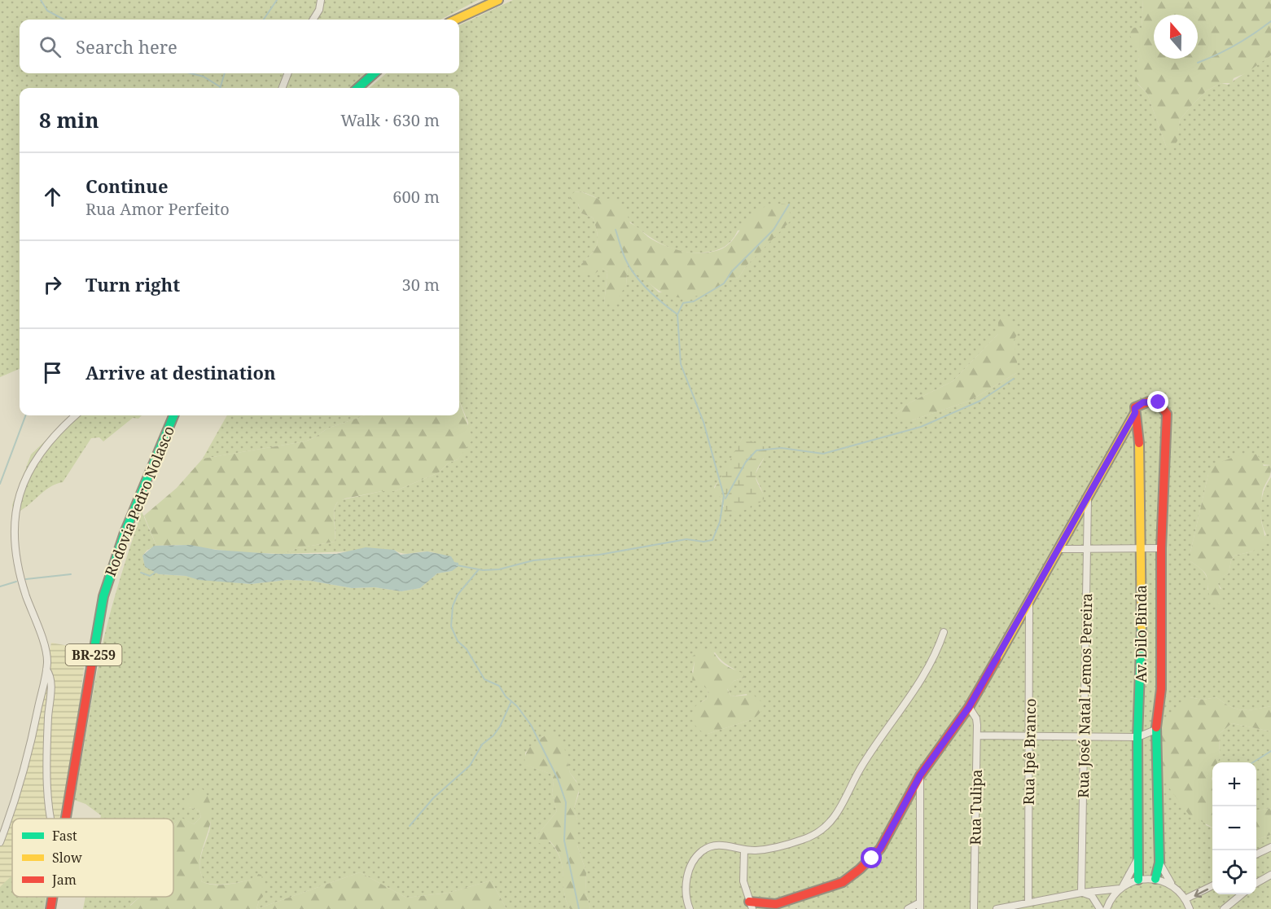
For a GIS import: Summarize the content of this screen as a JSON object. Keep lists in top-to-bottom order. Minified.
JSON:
{"streets":{"main road":["Rodovia Pedro Nolasco","Av. Dilo Binda","BR-259"],"street":["Rua José Natal Lemos Pereira","Rua Ipê Branco","Rua Tulipa"]},"legend":["Fast","Slow","Jam"],"north":"top","page":{"search":"Search here","heading":["8 min","Walk · 630 m"],"list":[["Continue","Rua Amor Perfeito","600 m"],["Turn right","30 m"],"Arrive at destination"],"map_buttons":["+","−"]}}
